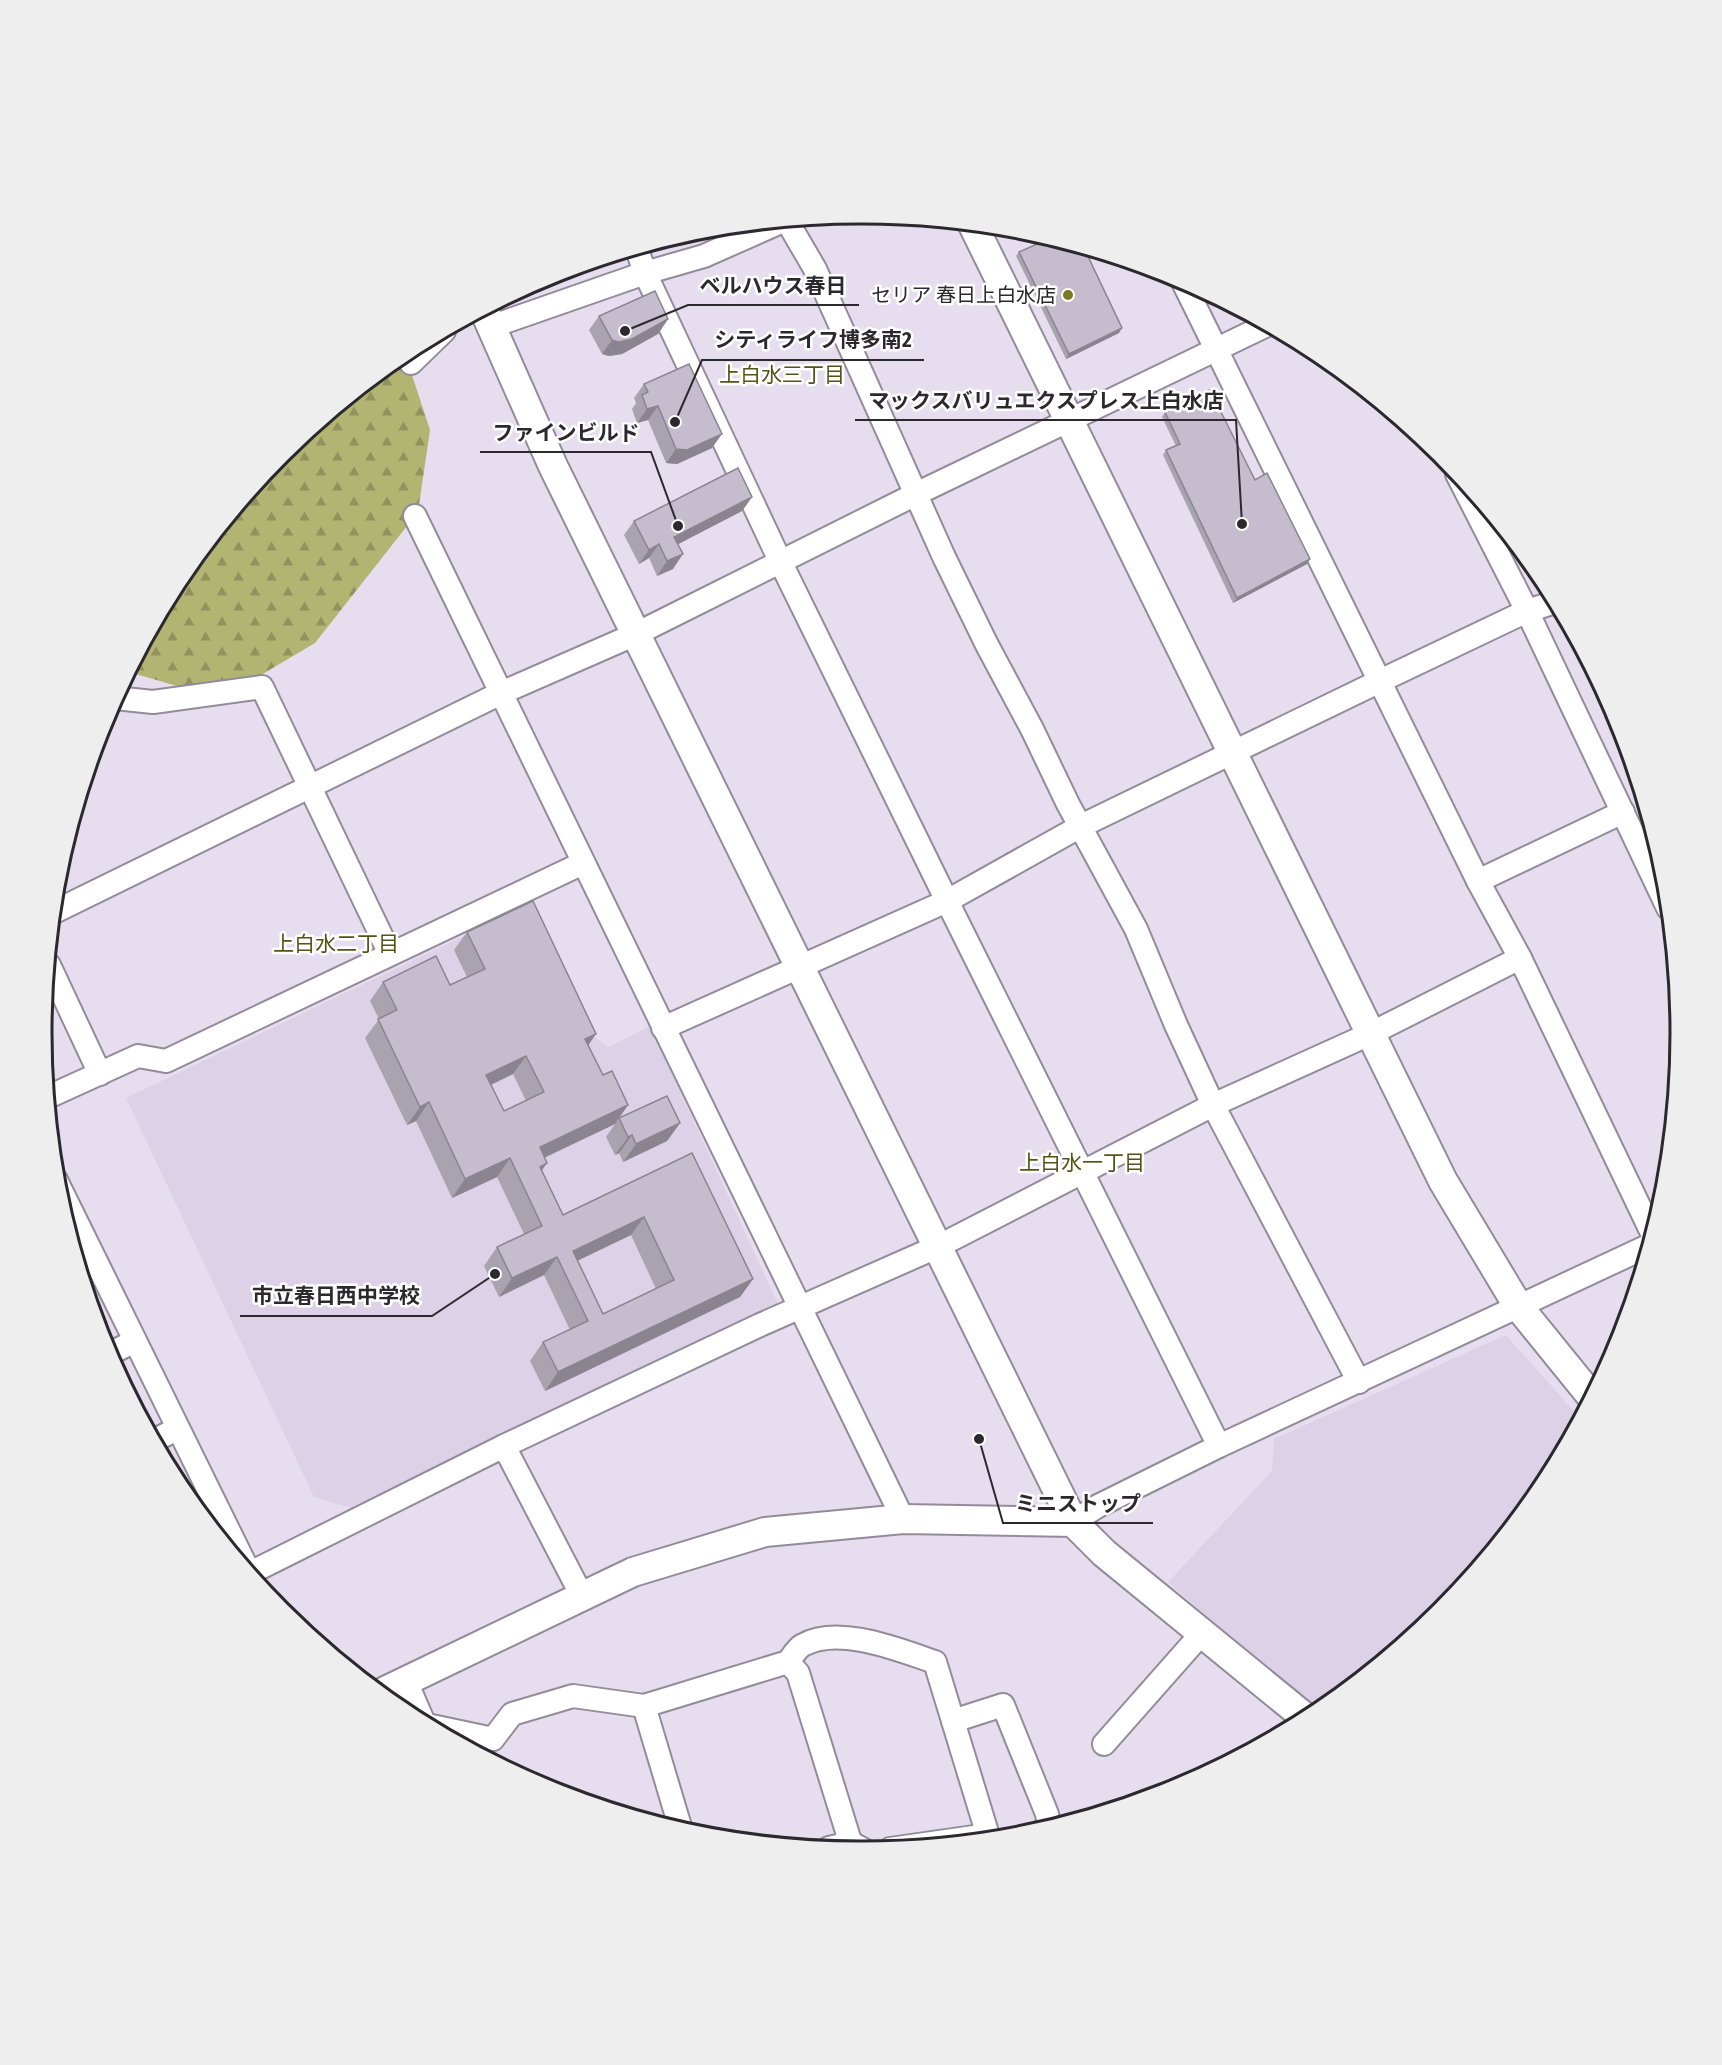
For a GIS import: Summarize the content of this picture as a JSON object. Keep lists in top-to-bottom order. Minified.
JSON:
{"districts":["上白水三丁目","上白水二丁目","上白水一丁目"],"places":["セリア 春日上白水店","ベルハウス春日","シティライフ博多南2","マックスバリュエクスプレス上白水店","ファインビルド","市立春日西中学校","ミニストップ"]}
